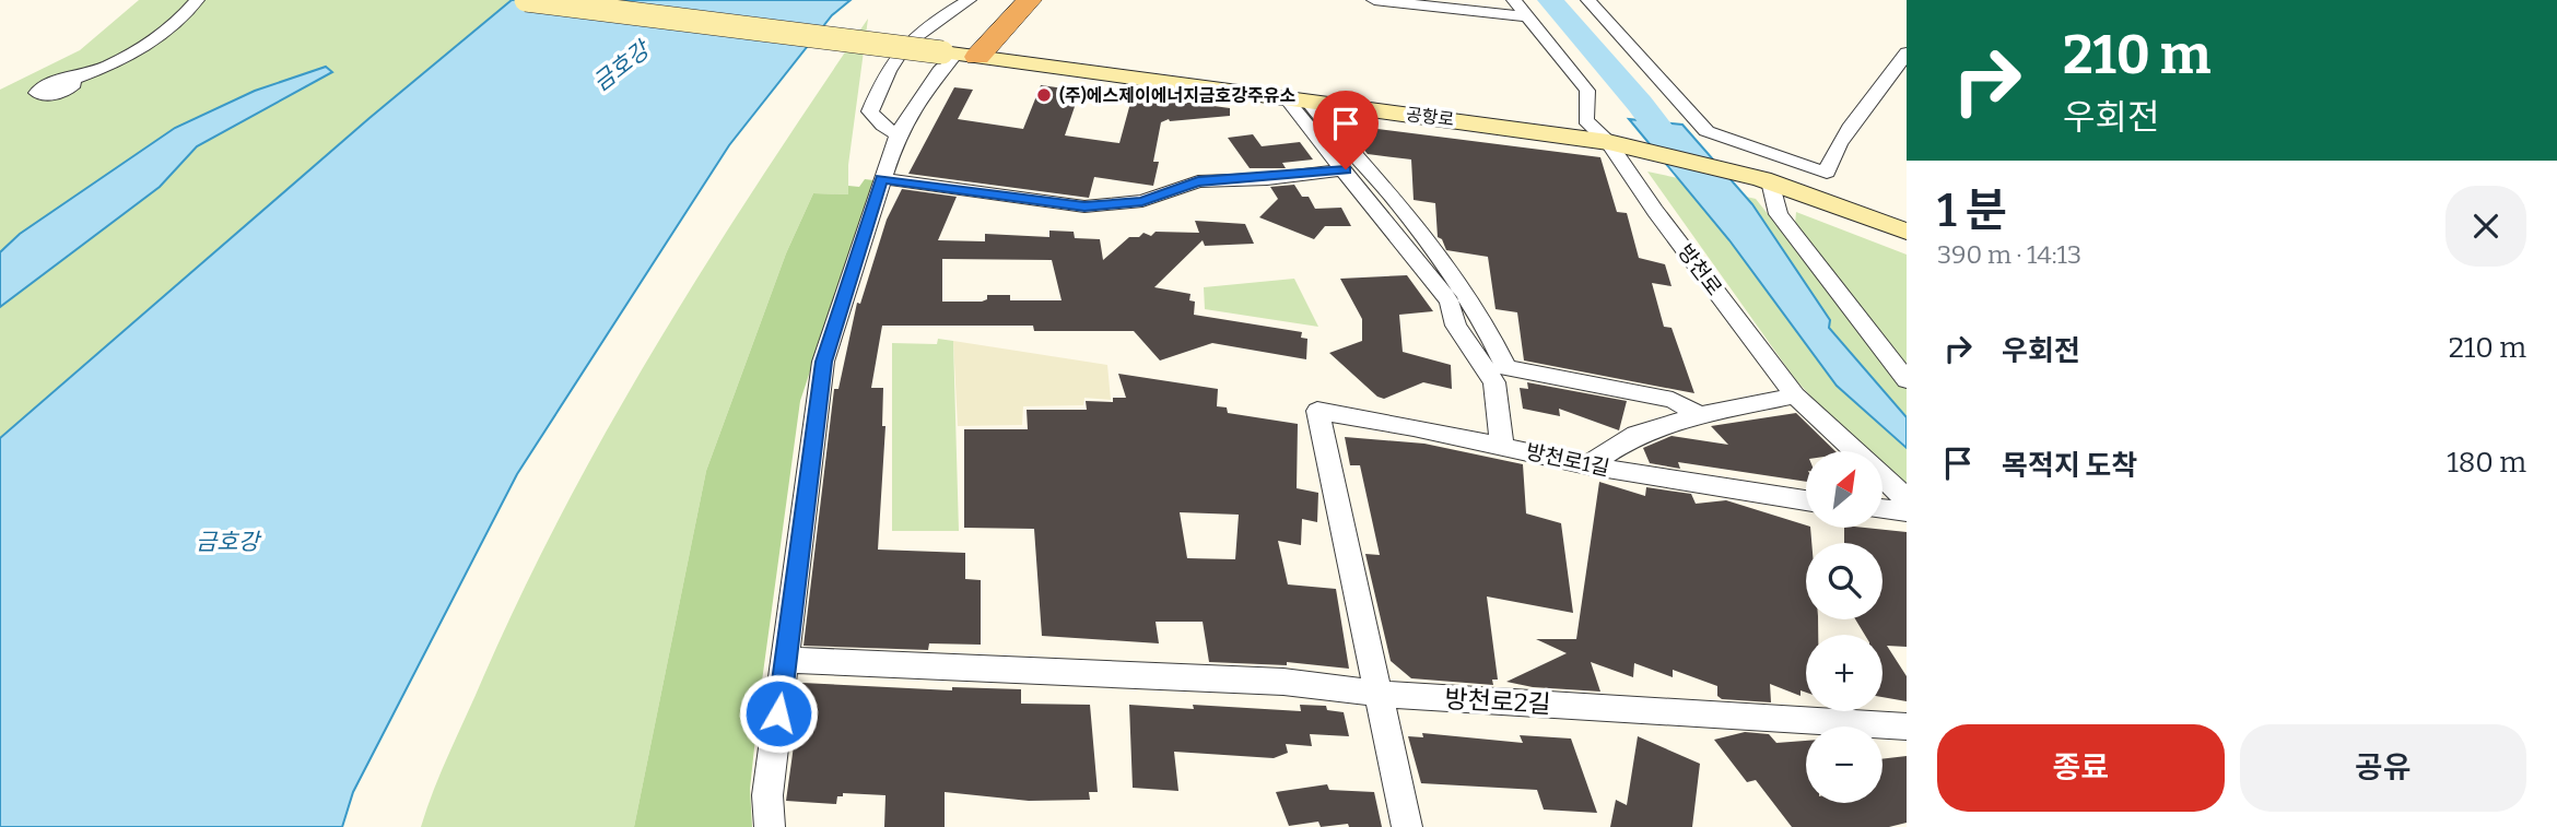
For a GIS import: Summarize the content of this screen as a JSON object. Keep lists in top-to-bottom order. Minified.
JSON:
{"streets":{"main road":["공항로"],"street":["방천로","방천로1길","방천로2길"]},"crossings":[["공항로","방천로"],["방천로1길","방천로2길"]],"water":["금호강"],"places":["(주)에스제이에너지금호강주유소"],"north":"top right","page":{"turn":["210 m","우회전"],"heading":["1 분","390 m · 14:13"],"list":[{"name":"우회전","value":"210 m"},{"name":"목적지 도착","value":"180 m"}],"map_buttons":["+","−"],"buttons":["종료","공유"]}}
